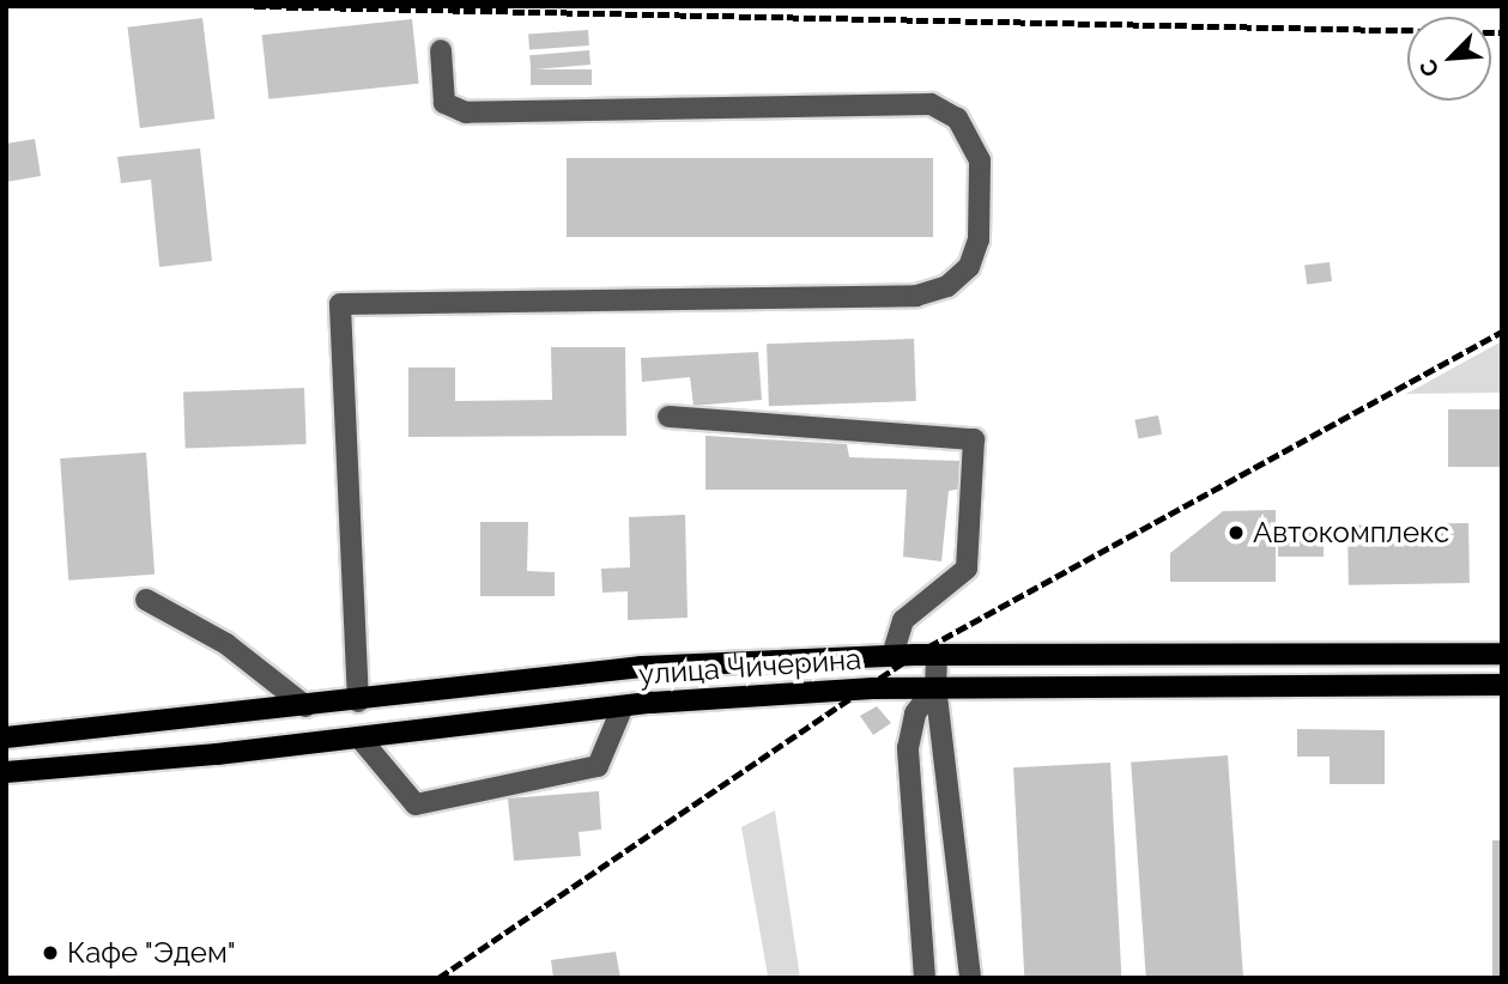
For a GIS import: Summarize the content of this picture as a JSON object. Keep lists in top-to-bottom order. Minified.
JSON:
{"streets":{"main road":["улица Чичерина"]},"places":["Автокомплекс","Кафе \"Эдем\""],"north":"bottom left"}
